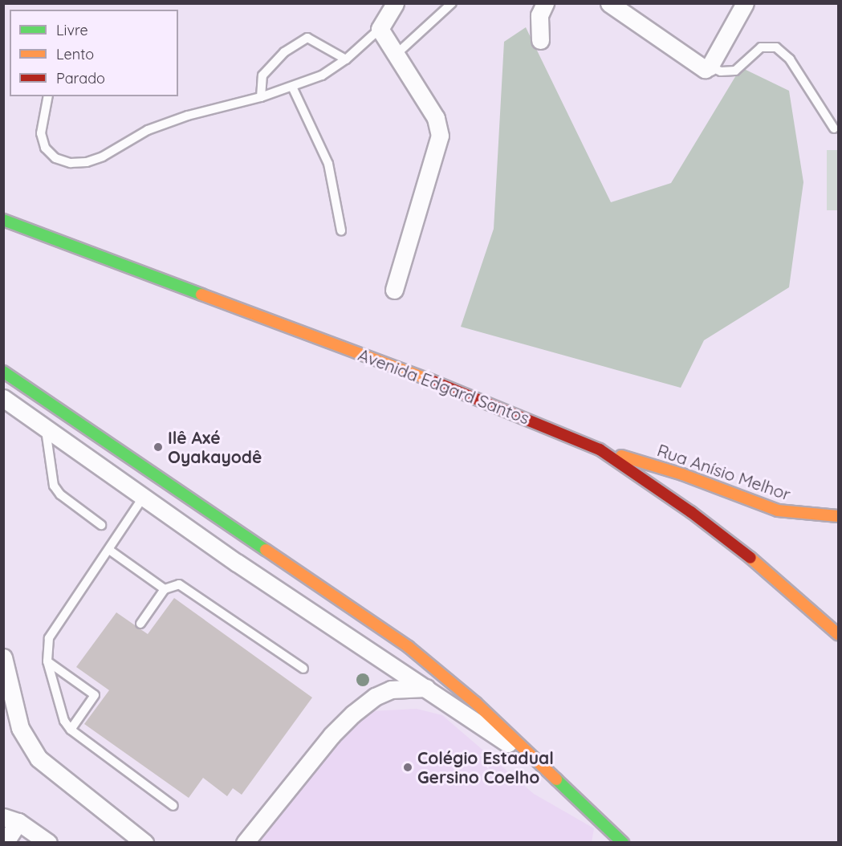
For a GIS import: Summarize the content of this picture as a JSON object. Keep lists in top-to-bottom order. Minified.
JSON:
{"streets":{"main road":["Avenida Edgard Santos","Rua Anísio Melhor"]},"crossings":[["Avenida Edgard Santos","Rua Anísio Melhor"]],"places":["Ilê Axé Oyakayodê","Colégio Estadual Gersino Coelho"],"legend":["Livre","Lento","Parado"]}
